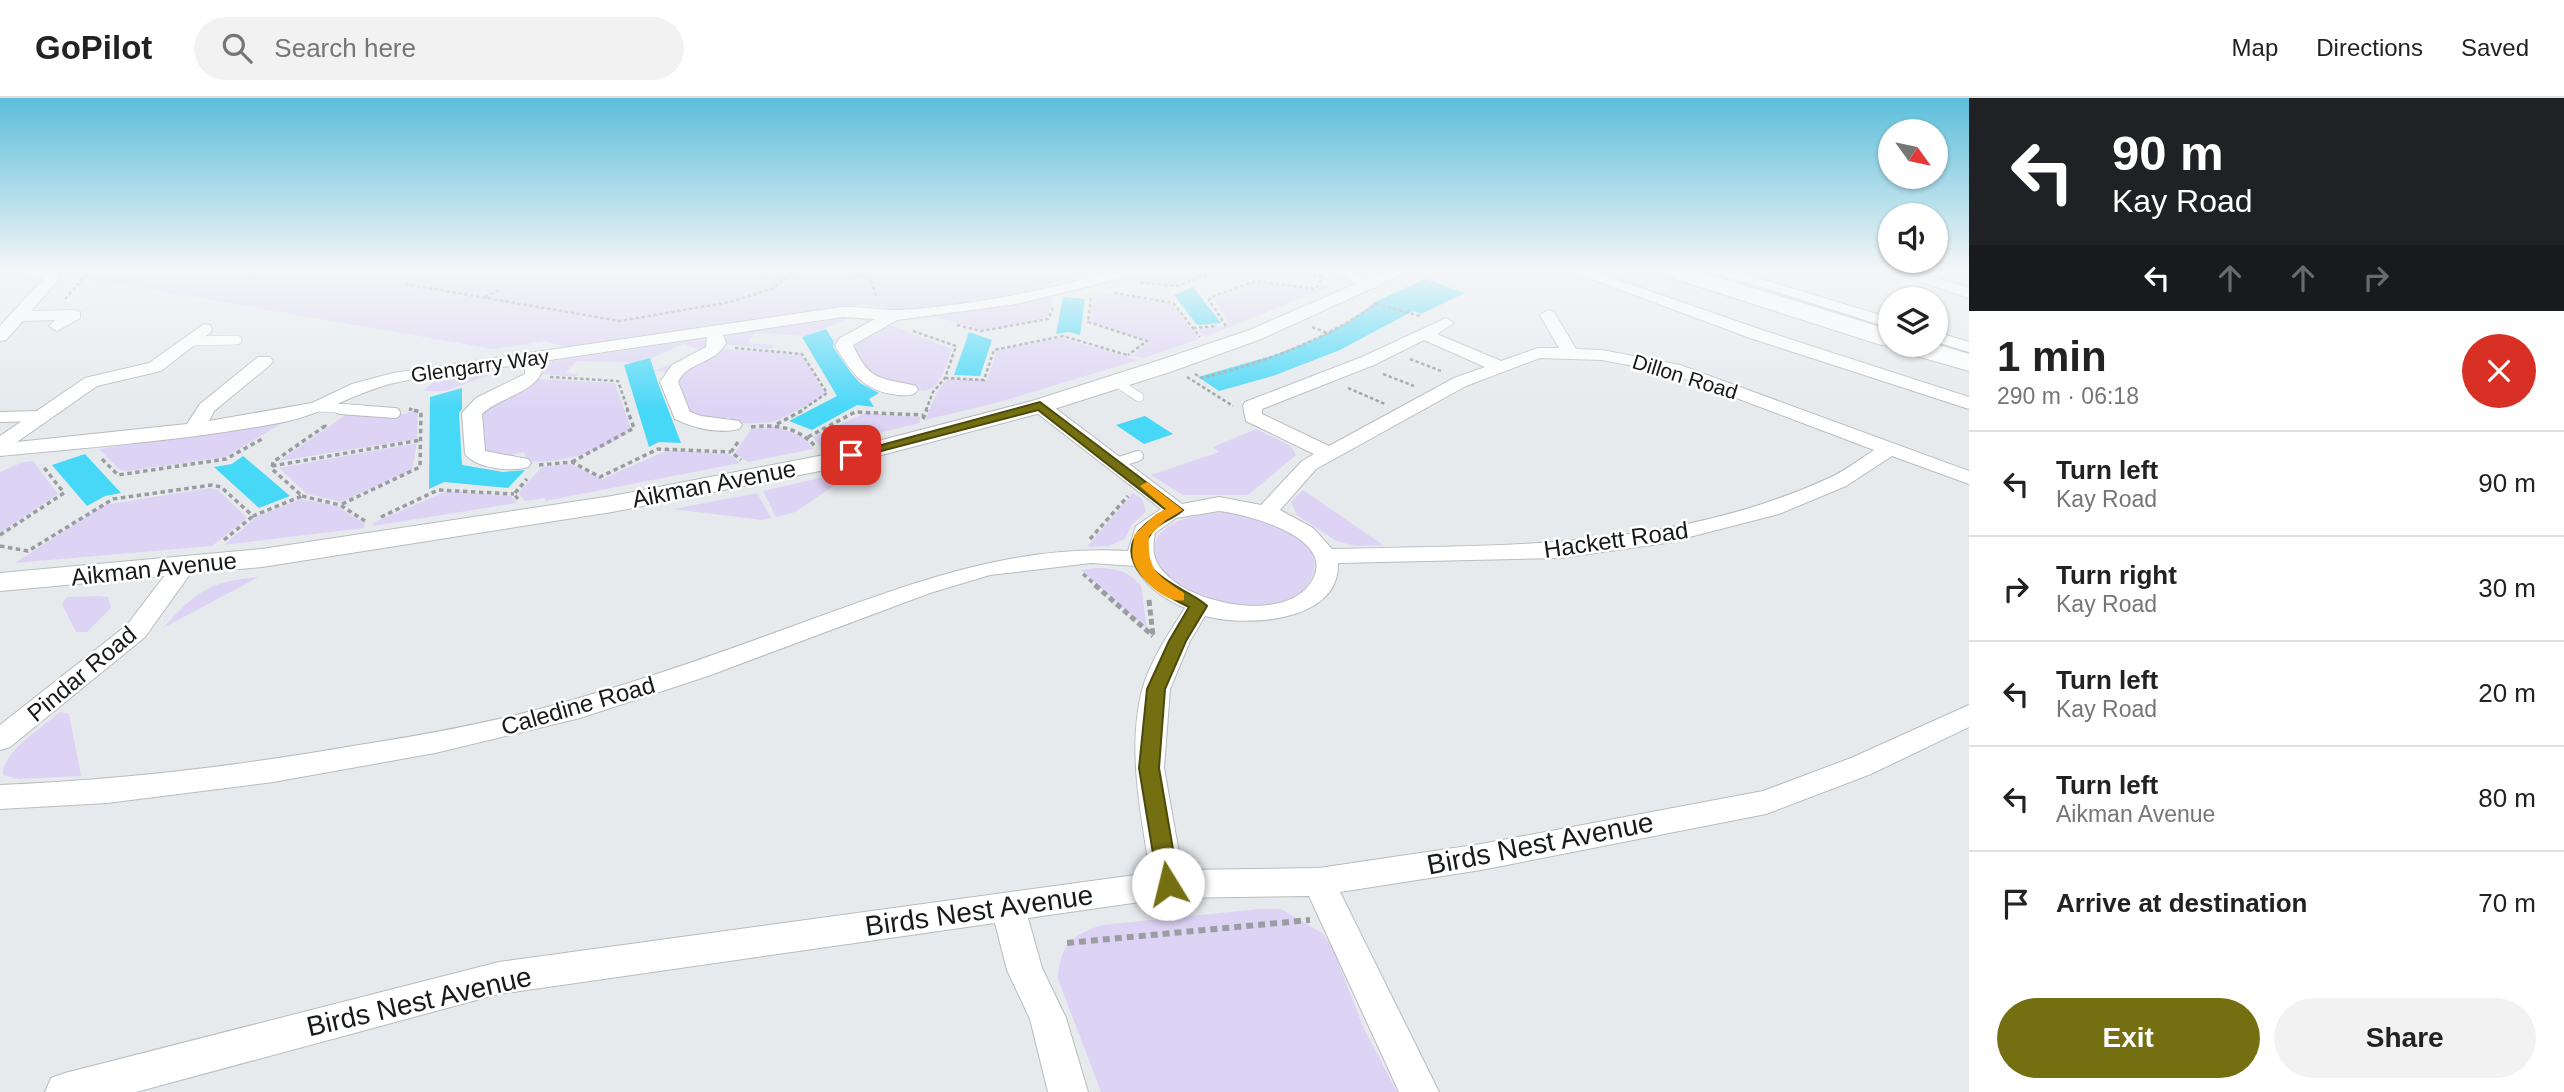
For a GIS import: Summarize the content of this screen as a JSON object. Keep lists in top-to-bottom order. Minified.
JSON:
{"streets":{"street":["Glengarry Way","Dillon Road","Aikman Avenue","Hackett Road","Pindar Road","Caledine Road","Birds Nest Avenue"]},"crossings":[["Dillon Road","Hackett Road"],["Dillon Road","Caledine Road"],["Aikman Avenue","Pindar Road"],["Hackett Road","Caledine Road"]],"north":"bottom right","page":{"header":"GoPilot","search":"Search here","nav":["Map","Directions","Saved"],"turn":["90 m","Kay Road"],"heading":["1 min","290 m · 06:18"],"list":[{"name":"Turn left","note":"Kay Road","value":"90 m"},{"name":"Turn right","note":"Kay Road","value":"30 m"},{"name":"Turn left","note":"Kay Road","value":"20 m"},{"name":"Turn left","note":"Aikman Avenue","value":"80 m"},{"name":"Arrive at destination","value":"70 m"}],"buttons":["Exit","Share"]}}
